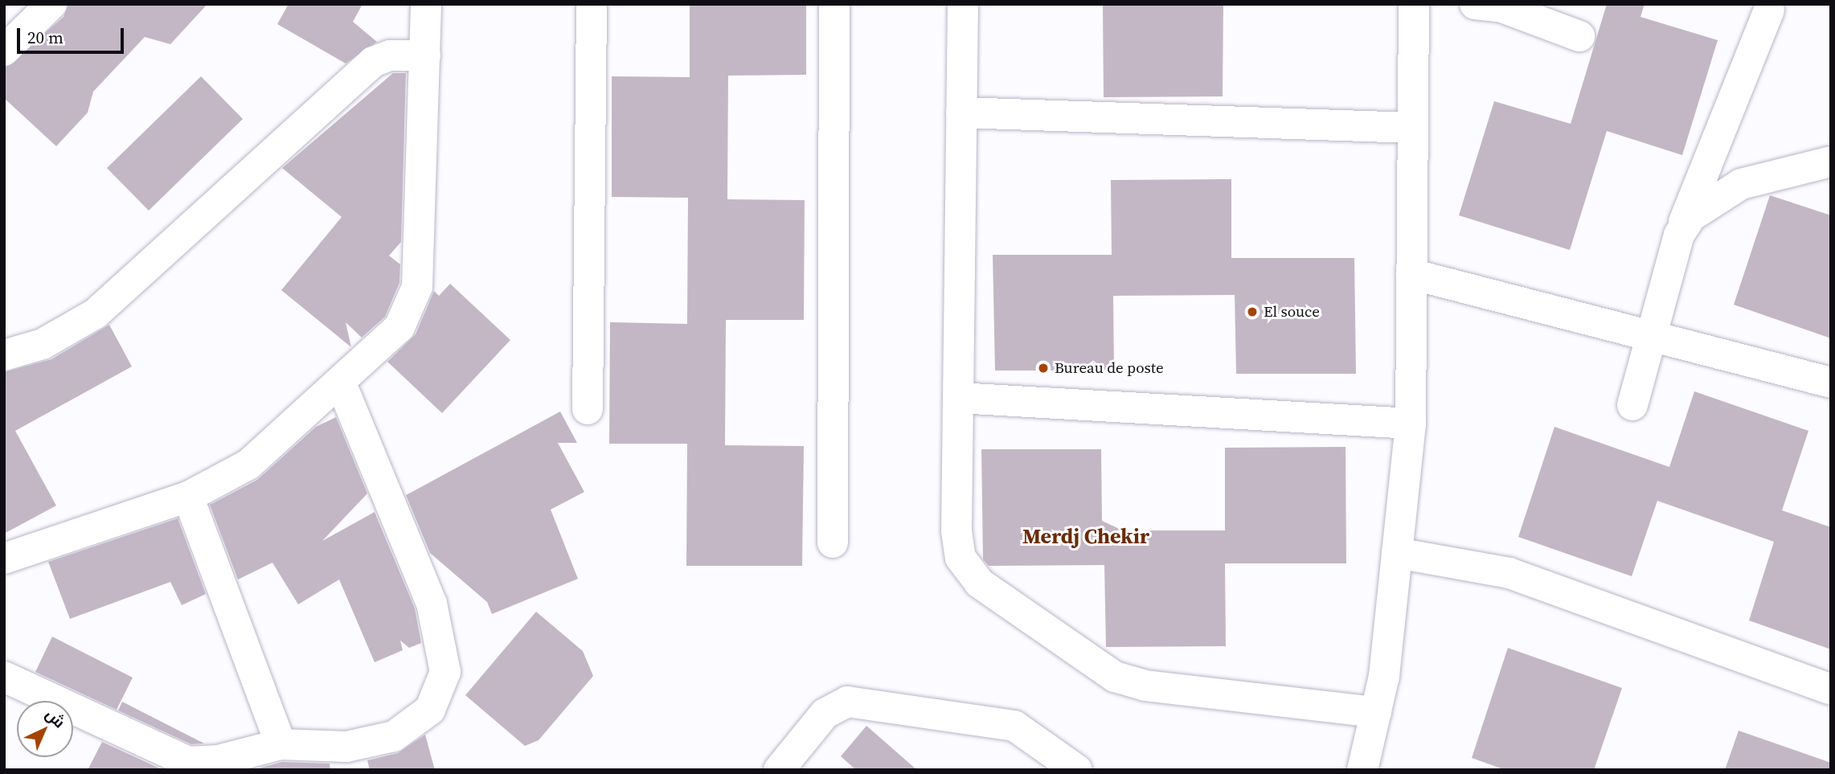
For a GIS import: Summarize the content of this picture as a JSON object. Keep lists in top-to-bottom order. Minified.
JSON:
{"districts":["Merdj Chekir"],"places":["El souce","Bureau de poste"],"scale_bar":"20 m","north":"top right"}
